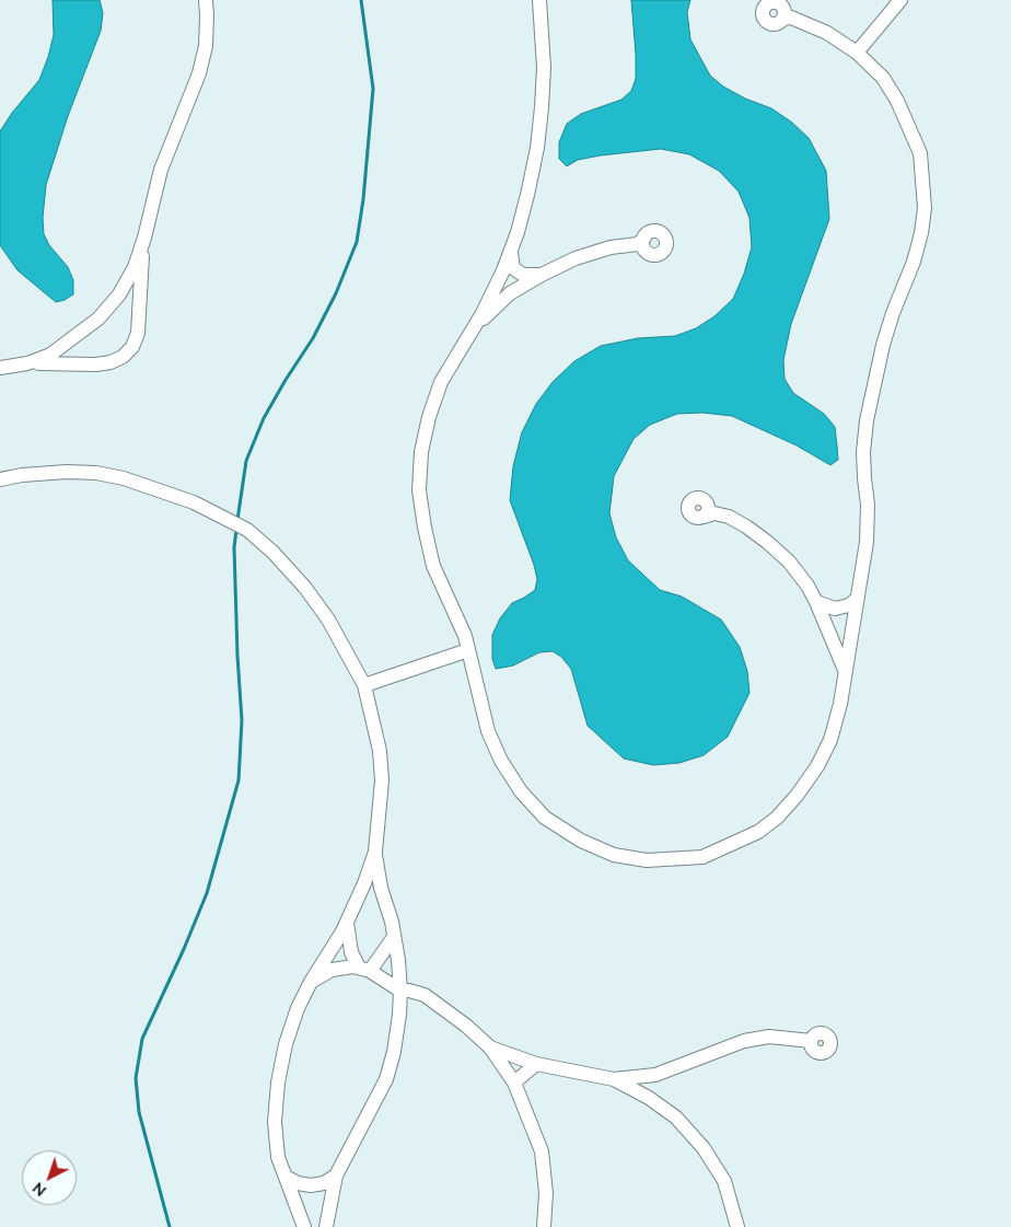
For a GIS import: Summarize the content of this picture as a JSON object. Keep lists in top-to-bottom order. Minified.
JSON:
{"north":"bottom left"}
